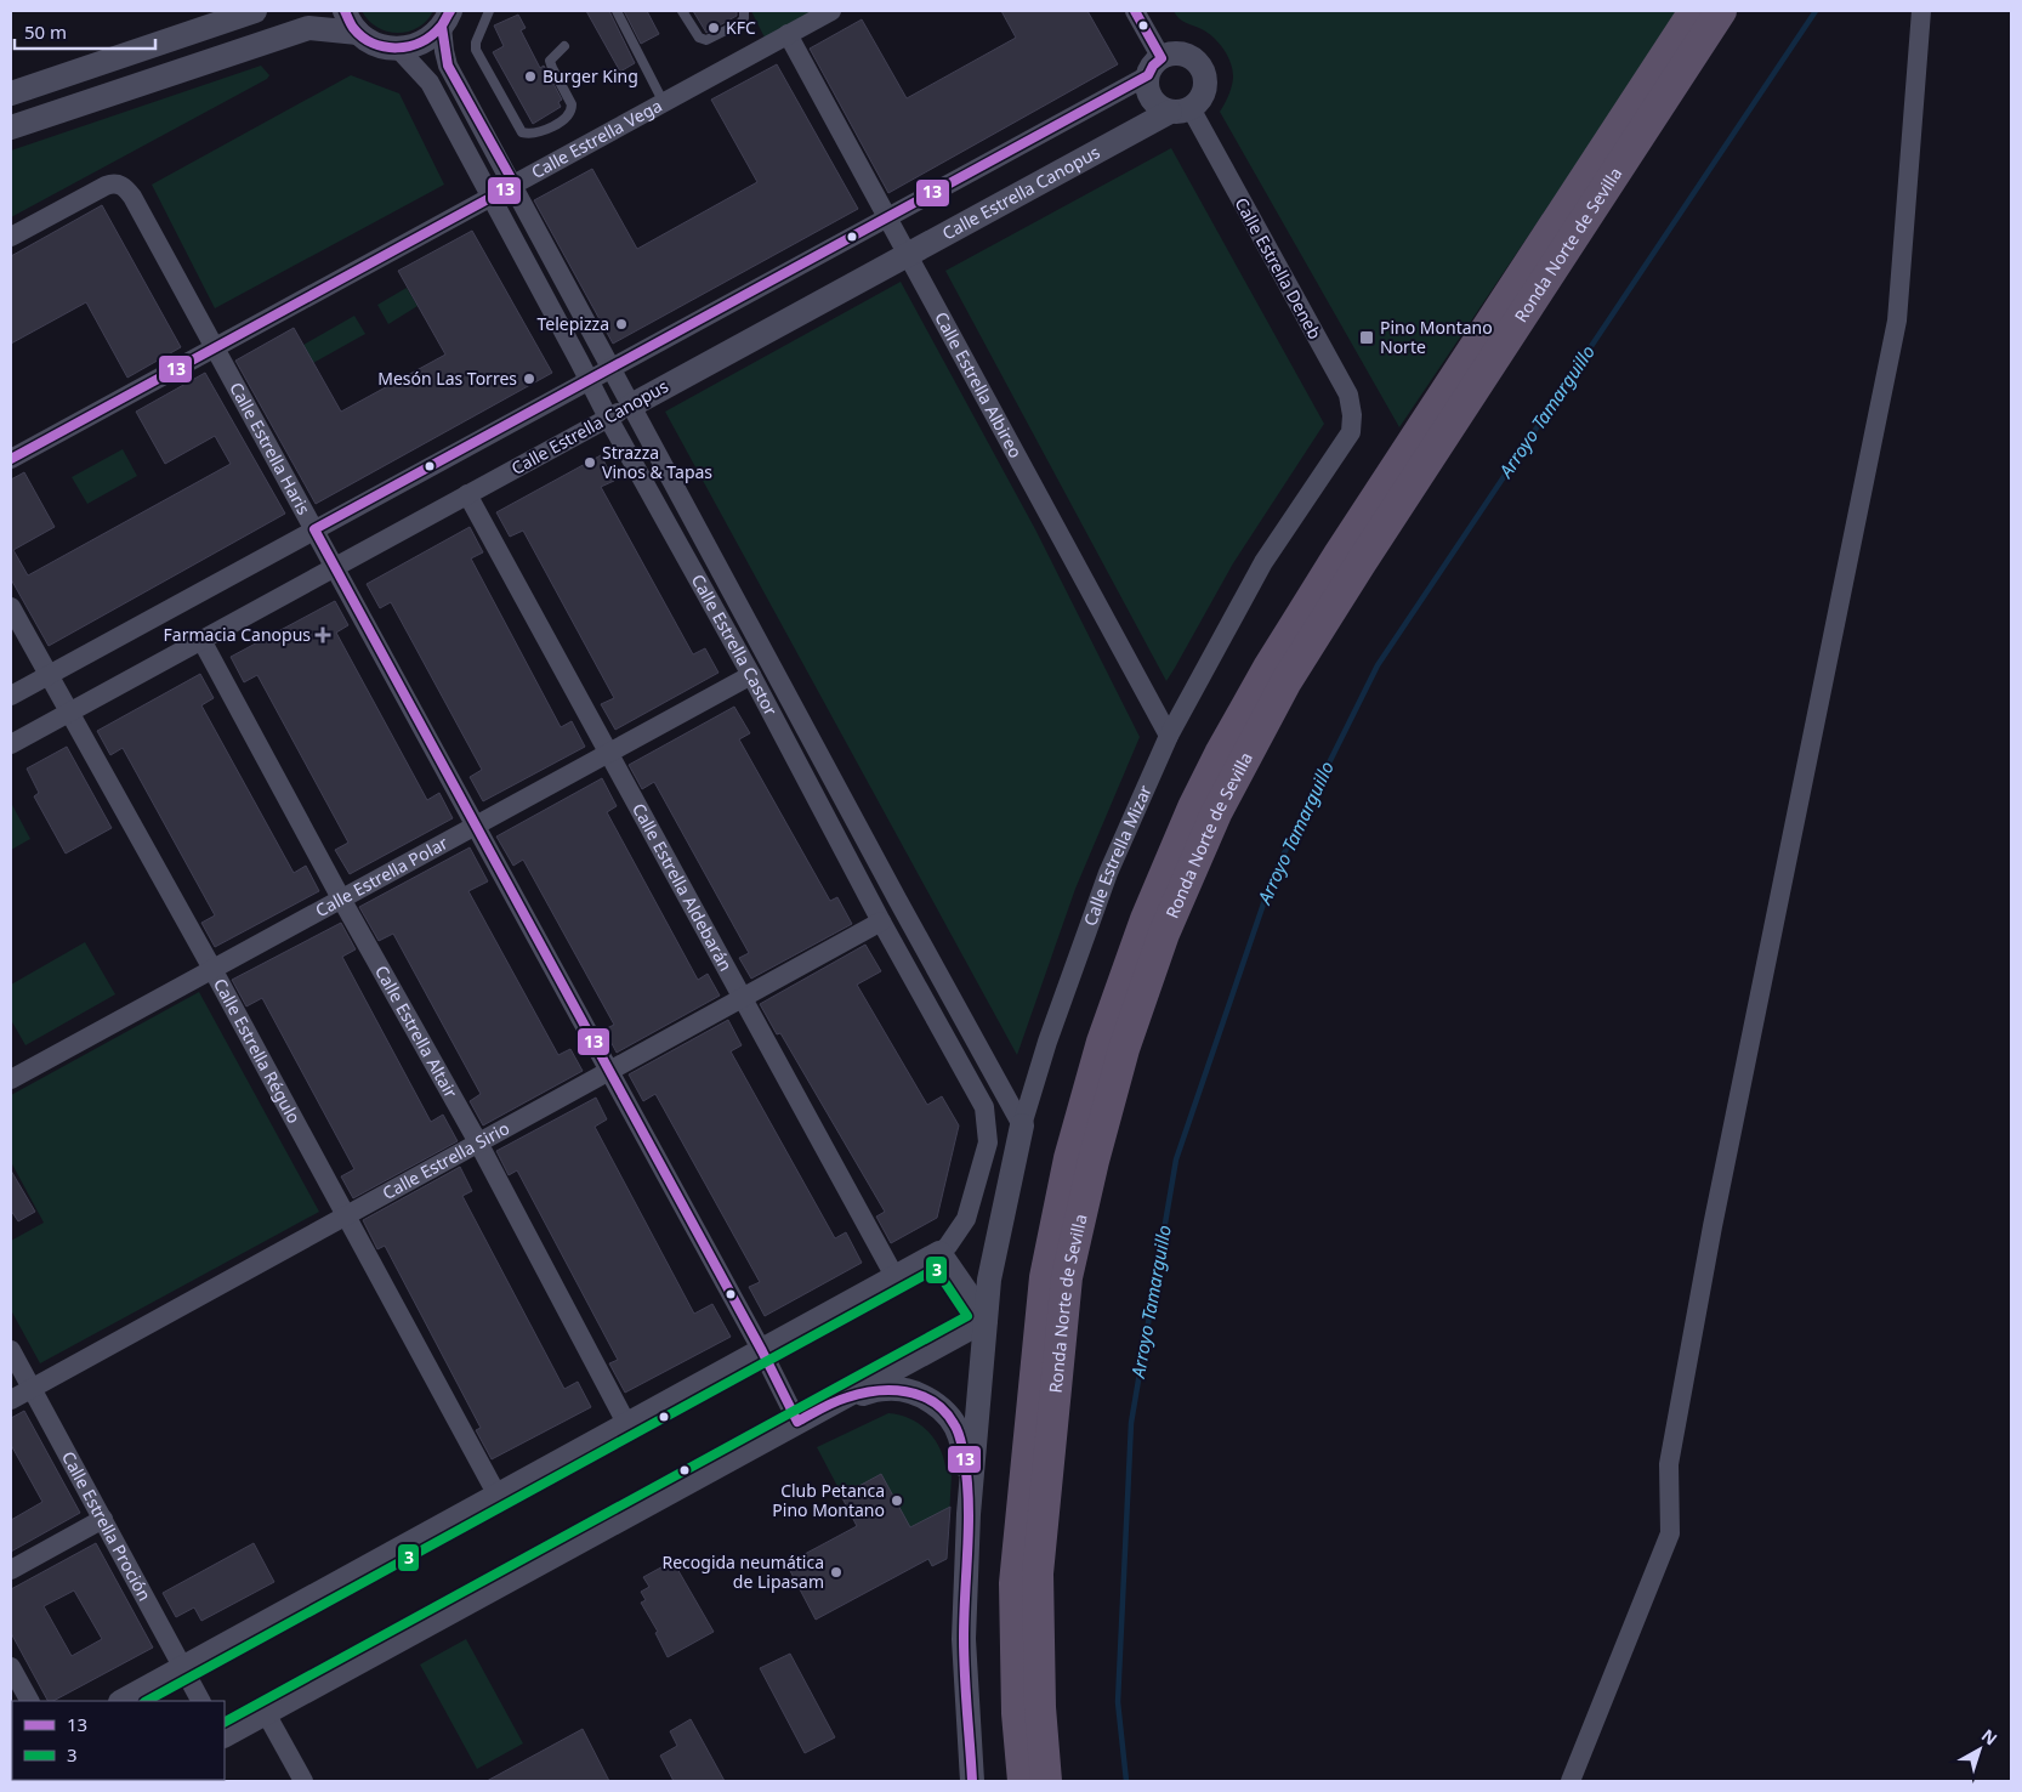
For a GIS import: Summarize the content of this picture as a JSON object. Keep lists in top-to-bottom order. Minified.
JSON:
{"streets":{"highway":["Ronda Norte de Sevilla"],"street":["Calle Estrella Vega","Calle Estrella Canopus","Calle Estrella Deneb","Calle Estrella Albireo","Calle Estrella Haris","Calle Estrella Castor","Calle Estrella Mizar","Calle Estrella Polar","Calle Estrella Aldebarán","Calle Estrella Altair","Calle Estrella Régulo","Calle Estrella Sirio","Calle Estrella Proción"]},"crossings":[["Calle Estrella Vega","Calle Estrella Albireo"],["Calle Estrella Vega","Calle Estrella Haris"],["Calle Estrella Vega","Calle Estrella Castor"],["Calle Estrella Canopus","Calle Estrella Deneb"],["Calle Estrella Canopus","Calle Estrella Albireo"],["Calle Estrella Canopus","Calle Estrella Haris"],["Calle Estrella Canopus","Calle Estrella Castor"],["Calle Estrella Canopus","Calle Estrella Aldebarán"],["Calle Estrella Canopus","Calle Estrella Altair"],["Calle Estrella Canopus","Calle Estrella Régulo"],["Calle Estrella Deneb","Calle Estrella Mizar"],["Calle Estrella Albireo","Calle Estrella Mizar"],["Calle Estrella Haris","Calle Estrella Polar"],["Calle Estrella Haris","Calle Estrella Sirio"],["Calle Estrella Castor","Calle Estrella Mizar"],["Calle Estrella Castor","Calle Estrella Polar"],["Calle Estrella Castor","Calle Estrella Sirio"],["Calle Estrella Polar","Calle Estrella Aldebarán"],["Calle Estrella Polar","Calle Estrella Altair"],["Calle Estrella Polar","Calle Estrella Régulo"],["Calle Estrella Aldebarán","Calle Estrella Sirio"],["Calle Estrella Altair","Calle Estrella Sirio"],["Calle Estrella Régulo","Calle Estrella Sirio"],["Calle Estrella Sirio","Calle Estrella Proción"]],"water":["Arroyo Tamarguillo"],"places":{"other":["KFC","Burger King","Telepizza","Mesón Las Torres","Strazza Vinos & Tapas","Club Petanca Pino Montano","Recogida neumática de Lipasam"],"transit":["Pino Montano Norte"],"health":["Farmacia Canopus"]},"lines":["transit line 13","transit line 3"],"legend":["13","3"],"scale_bar":"50 m","north":"top right"}
